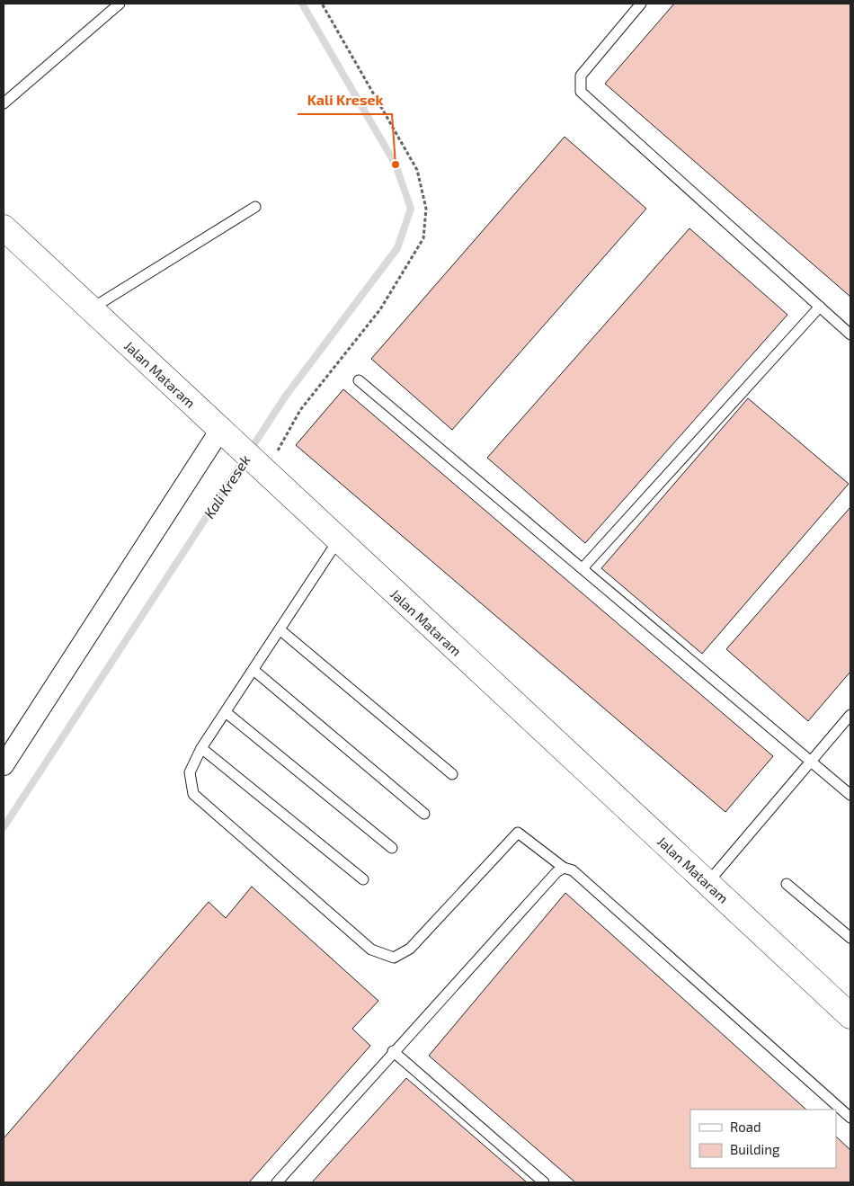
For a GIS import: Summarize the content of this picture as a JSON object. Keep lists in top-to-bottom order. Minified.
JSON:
{"streets":{"main road":["Jalan Mataram"]},"water":["Kali Kresek"],"places":["Kali Kresek"],"legend":["Road","Building"]}
